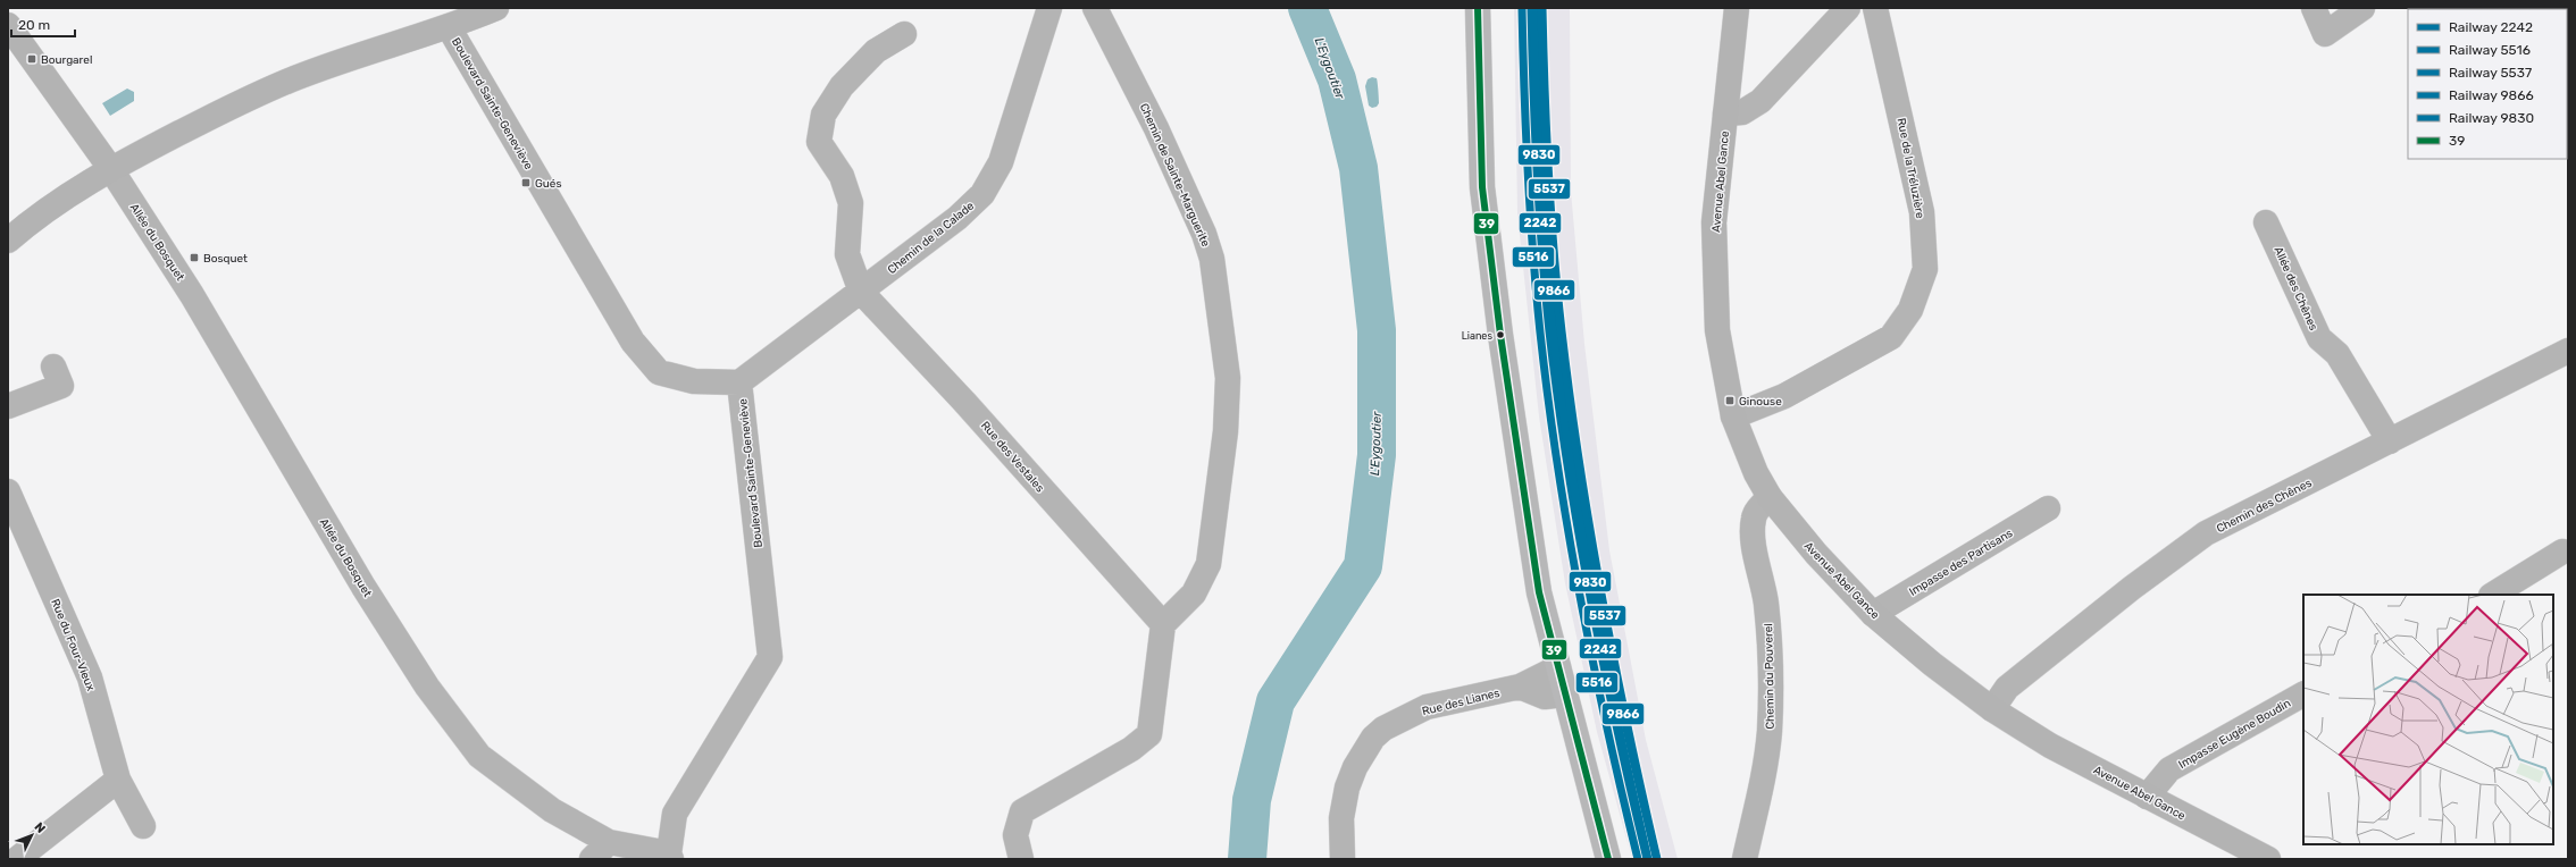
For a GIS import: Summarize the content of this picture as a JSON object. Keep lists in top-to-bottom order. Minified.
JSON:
{"streets":{"main road":["Avenue Abel Gance"],"street":["Boulevard Sainte-Geneviève","Rue de la Tréluzière","Chemin de Sainte-Marguerite","Chemin de la Calade","Allée du Bosquet","Allée des Chênes","Rue des Vestales","Chemin des Chênes","Impasse des Partisans","Rue du Four-Vieux","Chemin du Pouverel","Rue des Lianes","Impasse Eugène Boudin"]},"crossings":[["Boulevard Sainte-Geneviève","Chemin de la Calade"],["Boulevard Sainte-Geneviève","Allée du Bosquet"],["Rue de la Tréluzière","Avenue Abel Gance"],["Chemin de Sainte-Marguerite","Rue des Vestales"],["Avenue Abel Gance","Chemin des Chênes"],["Avenue Abel Gance","Impasse des Partisans"],["Avenue Abel Gance","Chemin du Pouverel"],["Avenue Abel Gance","Impasse Eugène Boudin"],["Chemin de la Calade","Rue des Vestales"],["Allée des Chênes","Chemin des Chênes"]],"water":["L'Eygoutier"],"places":{"transit":["Bourgarel","Gués","Bosquet","Ginouse"],"other":["Lianes"]},"lines":["rail line 2242","rail line 5516","rail line 5537","rail line 9866","rail line 9830","transit line 39"],"legend":["Railway 2242","Railway 5516","Railway 5537","Railway 9866","Railway 9830","39"],"scale_bar":"20 m","north":"top right"}
